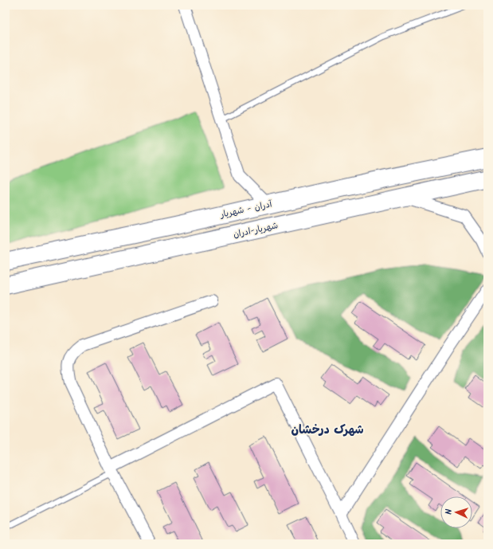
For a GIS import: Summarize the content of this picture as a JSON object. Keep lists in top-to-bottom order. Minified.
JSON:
{"streets":{"main road":["آدران - شهریار","شهریار-ادران"]},"districts":["شهرک درخشان"],"north":"left"}
